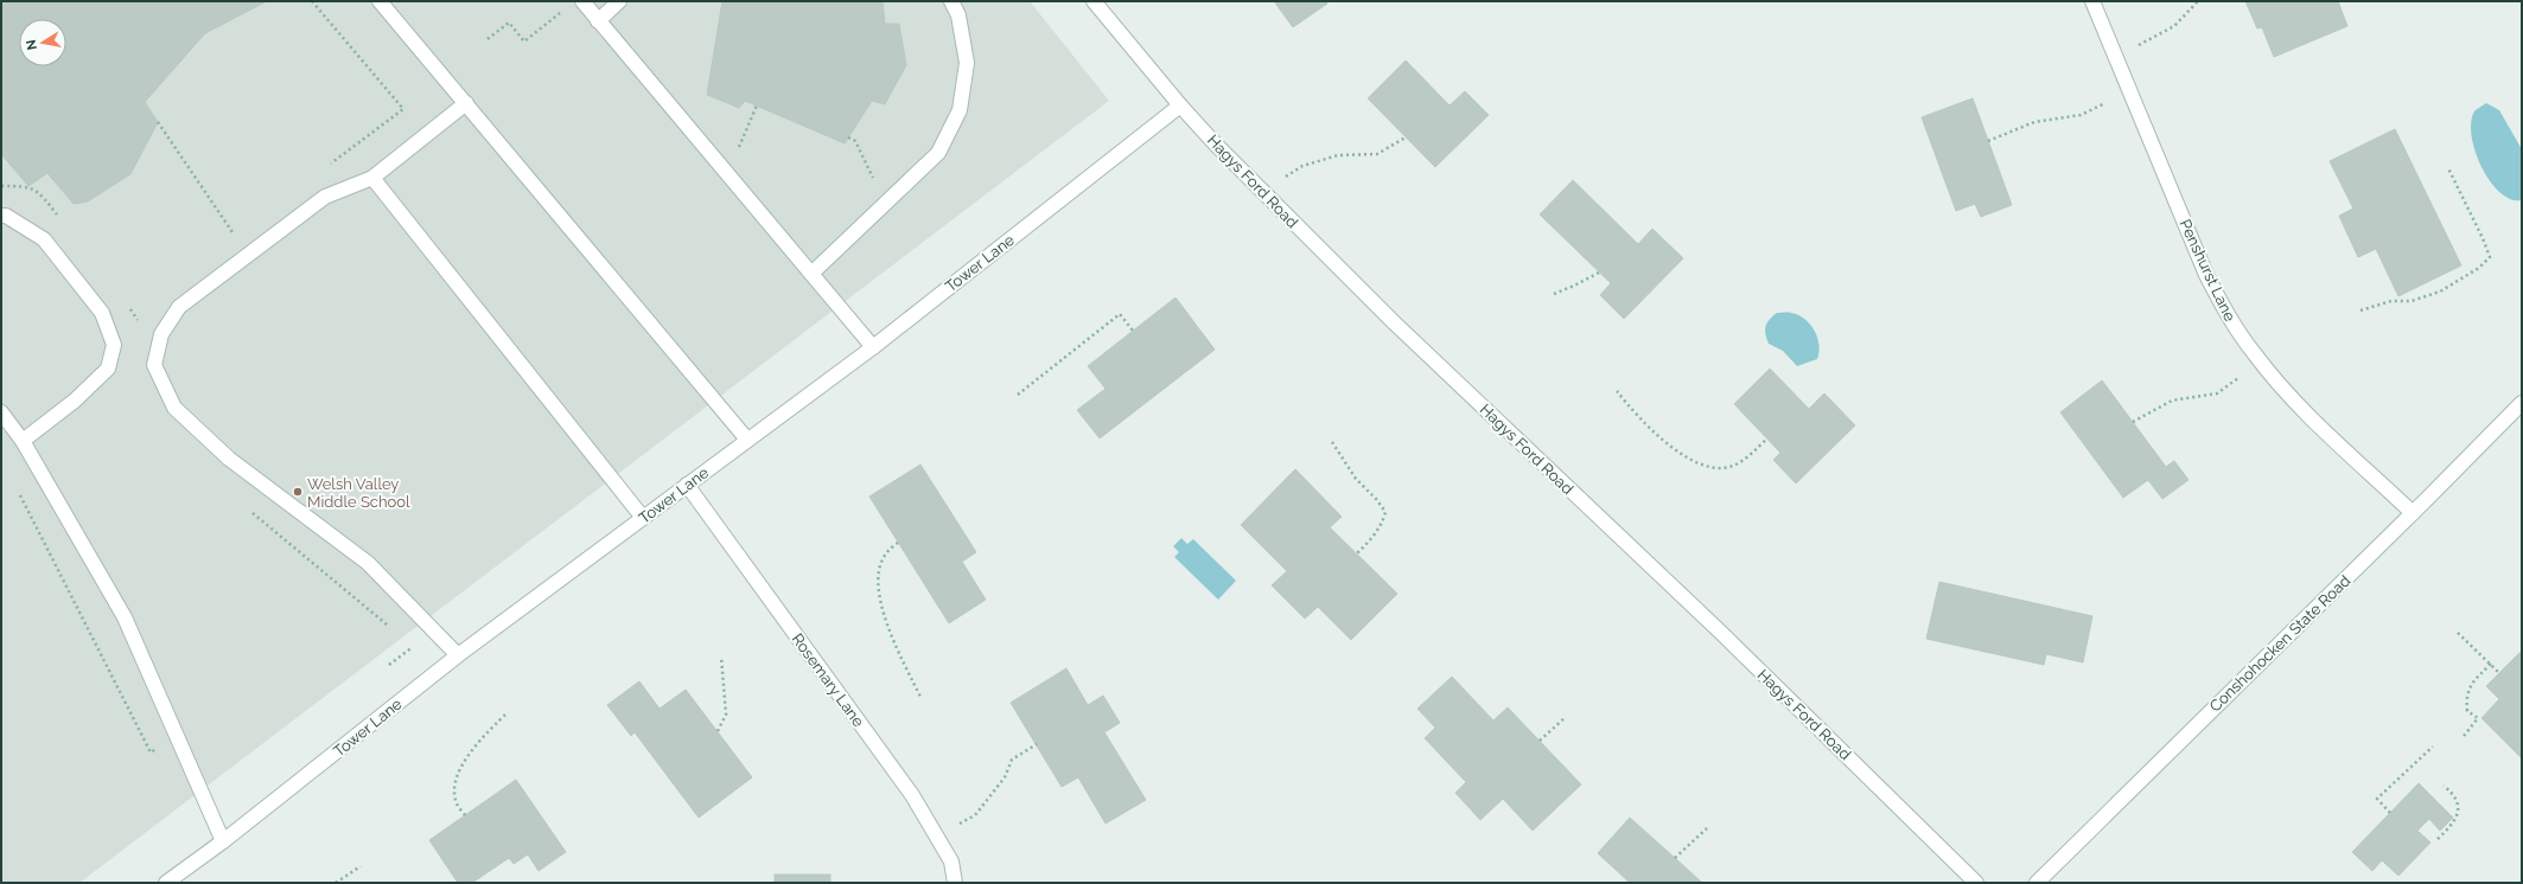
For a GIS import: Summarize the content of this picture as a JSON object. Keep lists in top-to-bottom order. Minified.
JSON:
{"streets":{"street":["Hagys Ford Road","Tower Lane","Penshurst Lane","Conshohocken State Road","Rosemary Lane"]},"crossings":[["Hagys Ford Road","Tower Lane"],["Tower Lane","Rosemary Lane"],["Penshurst Lane","Conshohocken State Road"]],"places":["Welsh Valley Middle School"],"north":"left"}
